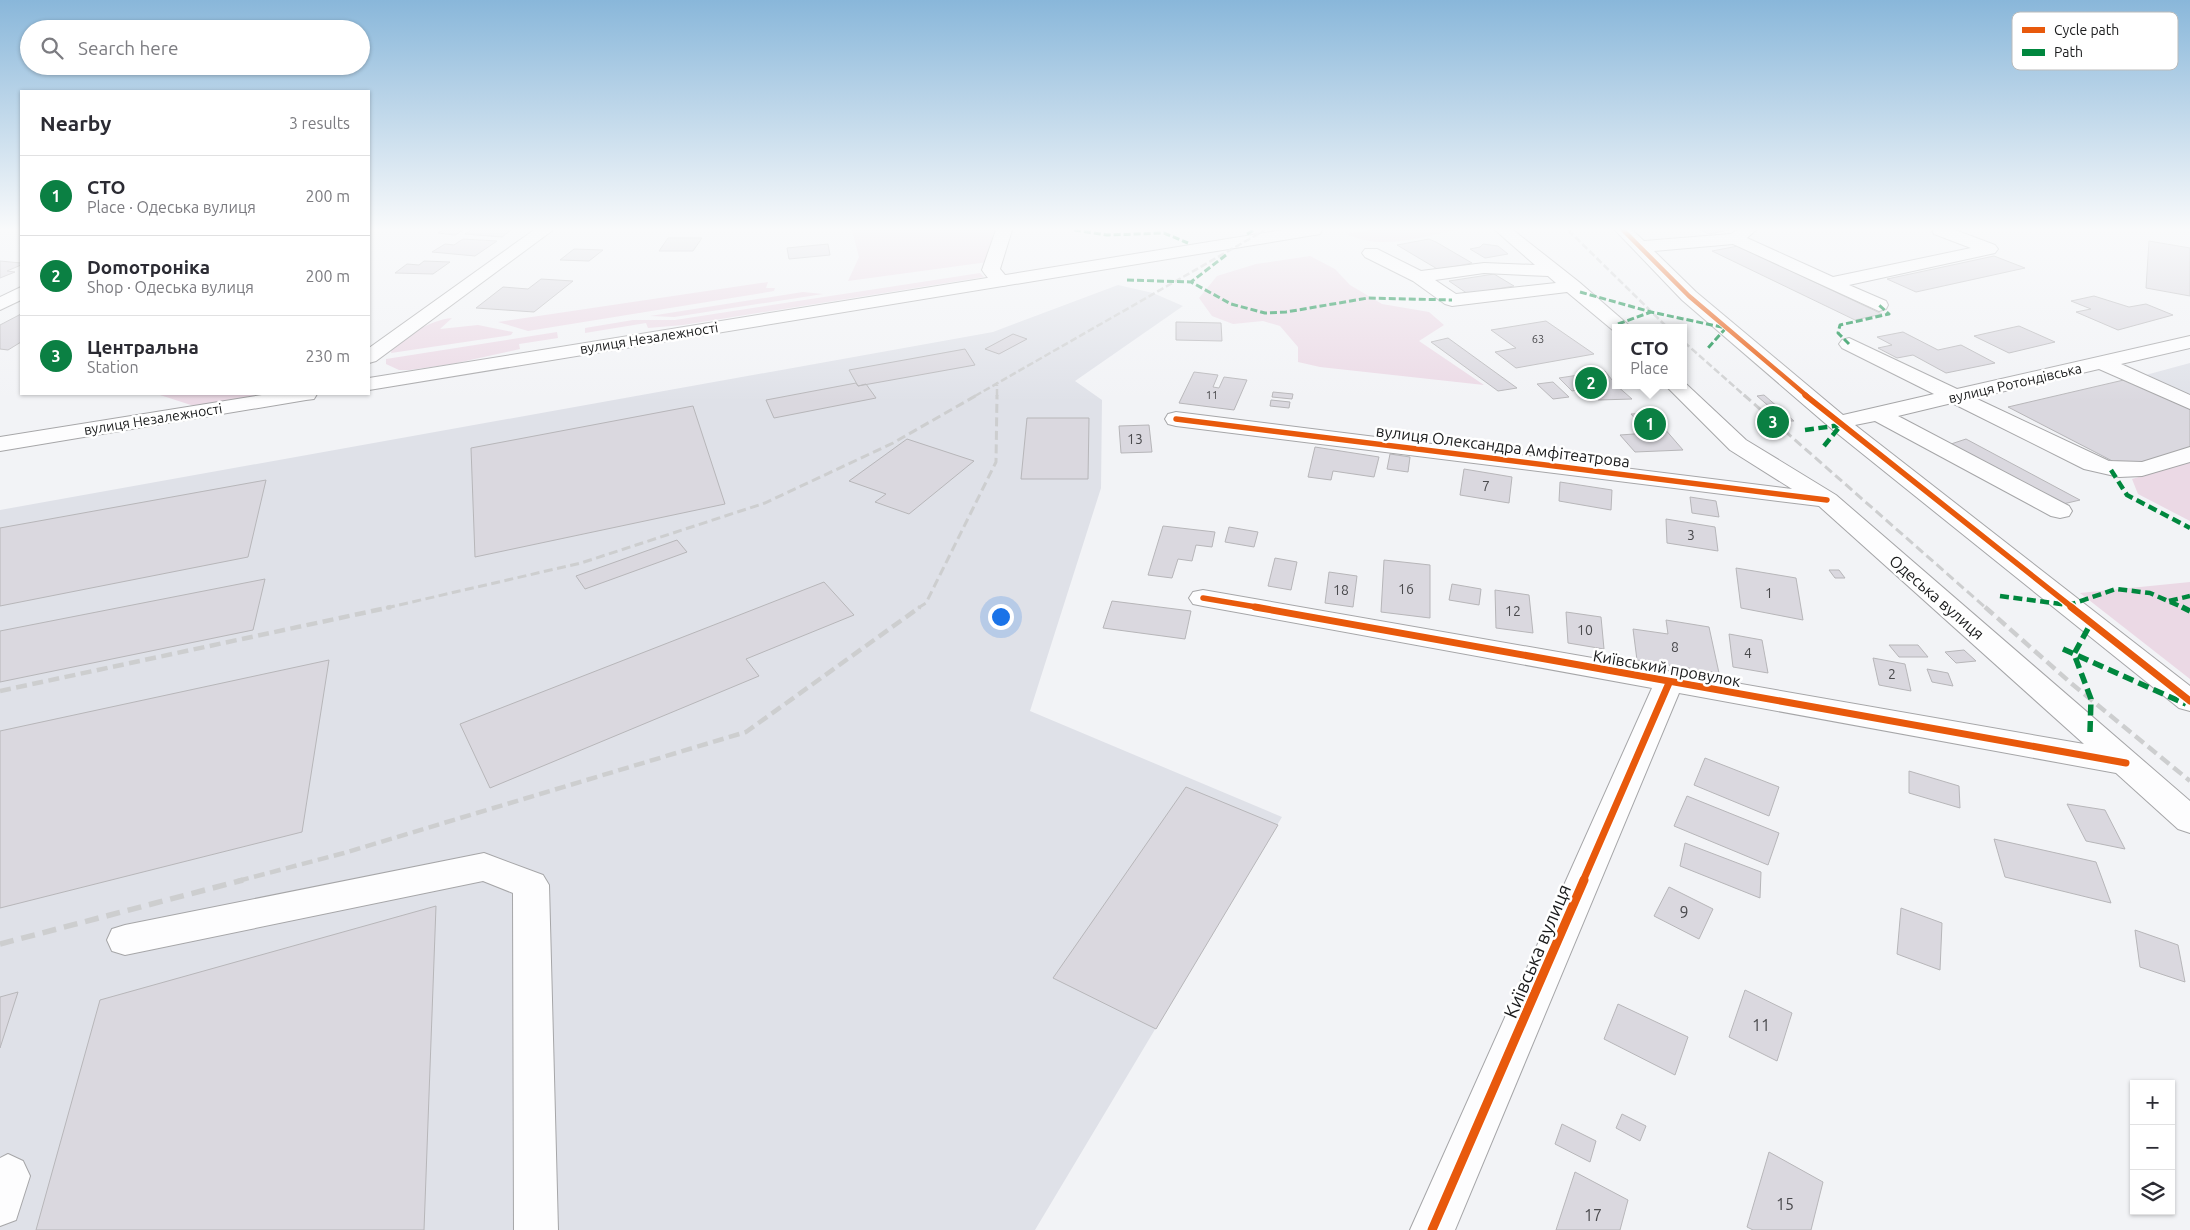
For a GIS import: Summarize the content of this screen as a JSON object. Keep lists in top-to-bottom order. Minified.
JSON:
{"streets":{"street":["вулиця Незалежності","вулиця Ротондівська","вулиця Олександра Амфітеатрова","Одеська вулиця","Київський провулок","Київська вулиця"]},"crossings":[["вулиця Олександра Амфітеатрова","Одеська вулиця"],["Одеська вулиця","Київський провулок"],["Київський провулок","Київська вулиця"]],"house_numbers":["63","11","13","7","3","16","18","1","12","10","8","4","2","9","11","15","17"],"legend":["Cycle path","Path"],"page":{"search":"Search here","heading":["Nearby","3 results"],"list":[{"mark":"1","name":"СТО","note":"Place · Одеська вулиця","value":"200 m"},{"mark":"2","name":"Domoтроніка","note":"Shop · Одеська вулиця","value":"200 m"},{"mark":"3","name":"Центральна","note":"Station","value":"230 m"}],"popup":["СТО","Place"],"pins":["2","3","1"],"map_buttons":["+","−"]}}
